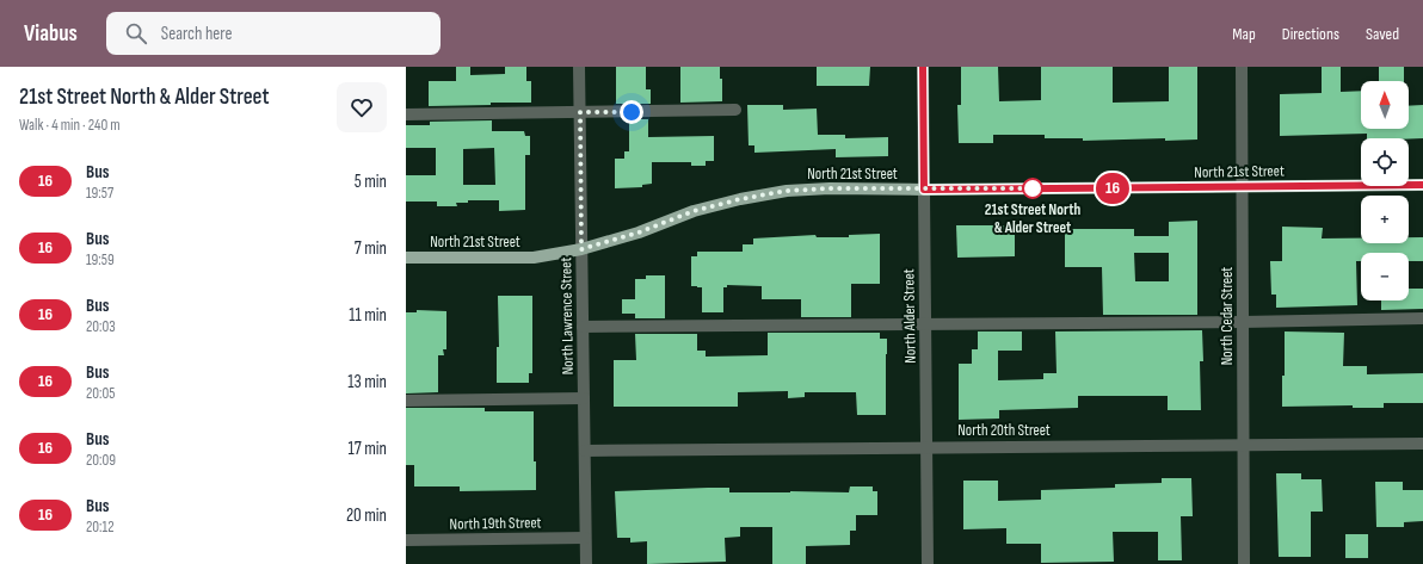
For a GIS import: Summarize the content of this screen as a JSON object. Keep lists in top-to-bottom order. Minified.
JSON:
{"streets":{"main road":["North 21st Street"],"street":["North Lawrence Street","North Alder Street","North Cedar Street","North 20th Street","North 19th Street"]},"crossings":[["North 21st Street","North Lawrence Street"],["North 21st Street","North Alder Street"],["North 21st Street","North Cedar Street"],["North Lawrence Street","North 20th Street"],["North Lawrence Street","North 19th Street"],["North Alder Street","North 20th Street"],["North Cedar Street","North 20th Street"]],"places":["21st Street North & Alder Street"],"lines":["bus line 16"],"north":"top","page":{"header":"Viabus","search":"Search here","nav":["Map","Directions","Saved"],"heading":["21st Street North & Alder Street","Walk · 4 min · 240 m"],"on_map":"16","map_buttons":["+","−"],"list":[{"mark":"16","name":"Bus","note":"19:57","value":"5 min"},{"mark":"16","name":"Bus","note":"19:59","value":"7 min"},{"mark":"16","name":"Bus","note":"20:03","value":"11 min"},{"mark":"16","name":"Bus","note":"20:05","value":"13 min"},{"mark":"16","name":"Bus","note":"20:09","value":"17 min"},{"mark":"16","name":"Bus","note":"20:12","value":"20 min"}]}}
